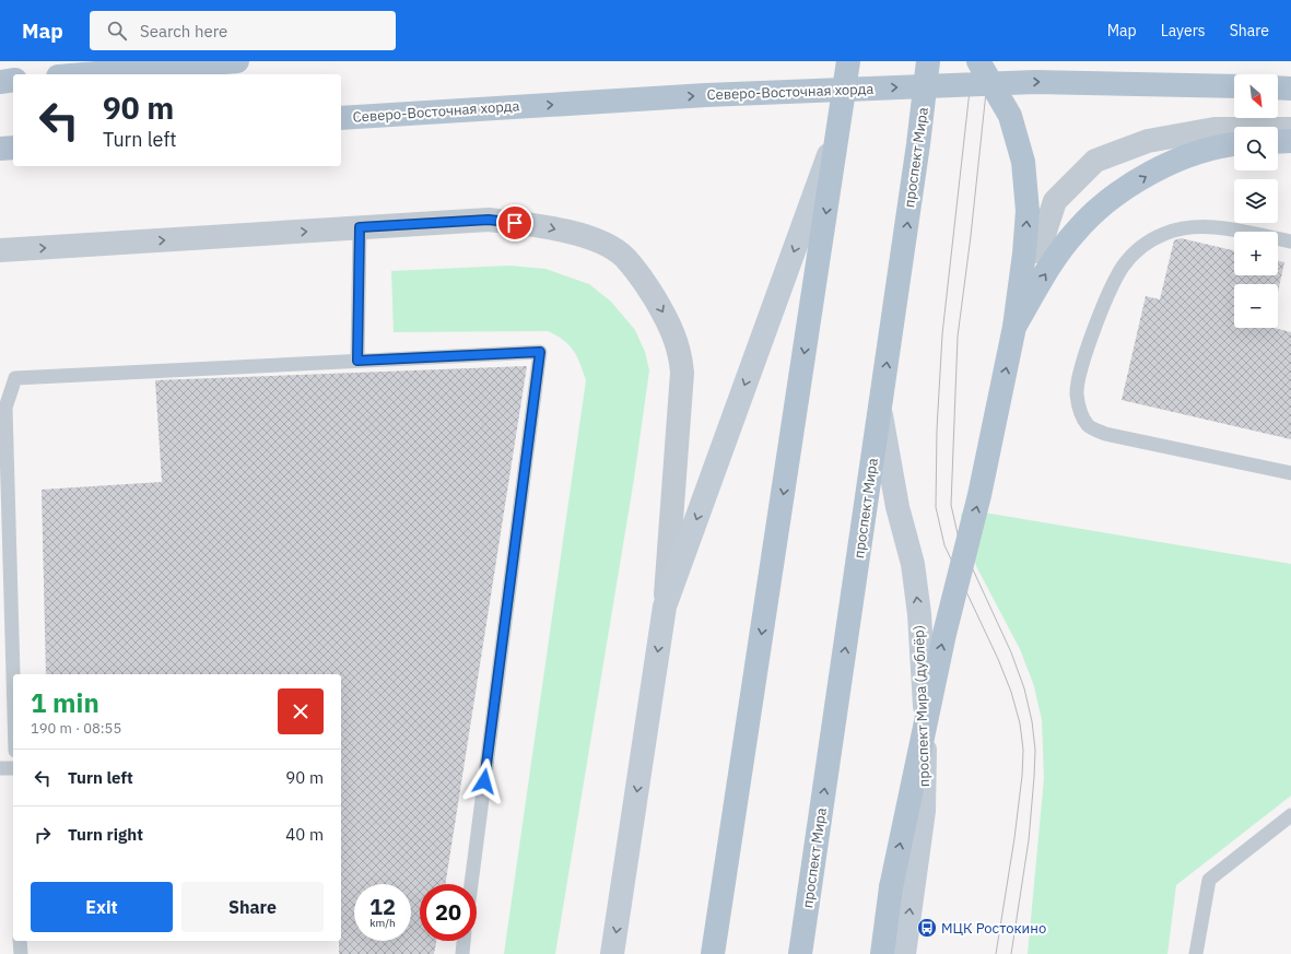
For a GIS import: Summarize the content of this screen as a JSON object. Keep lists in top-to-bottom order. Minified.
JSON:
{"streets":{"main road":["Северо-Восточная хорда","проспект Мира","проспект Мира (дублёр)"]},"crossings":[["проспект Мира","проспект Мира (дублёр)"]],"one_way":["Северо-Восточная хорда"],"places":{"bus stop":["МЦК Ростокино"]},"north":"bottom right","page":{"header":"Map","search":"Search here","nav":["Map","Layers","Share"],"map_buttons":["+","−"],"turn":["90 m","Turn left"],"heading":["1 min","190 m · 08:55"],"list":[{"name":"Turn left","value":"90 m"},{"name":"Turn right","value":"40 m"}],"buttons":["Exit","Share"],"speed":"12 km/h","limit":"20"}}
